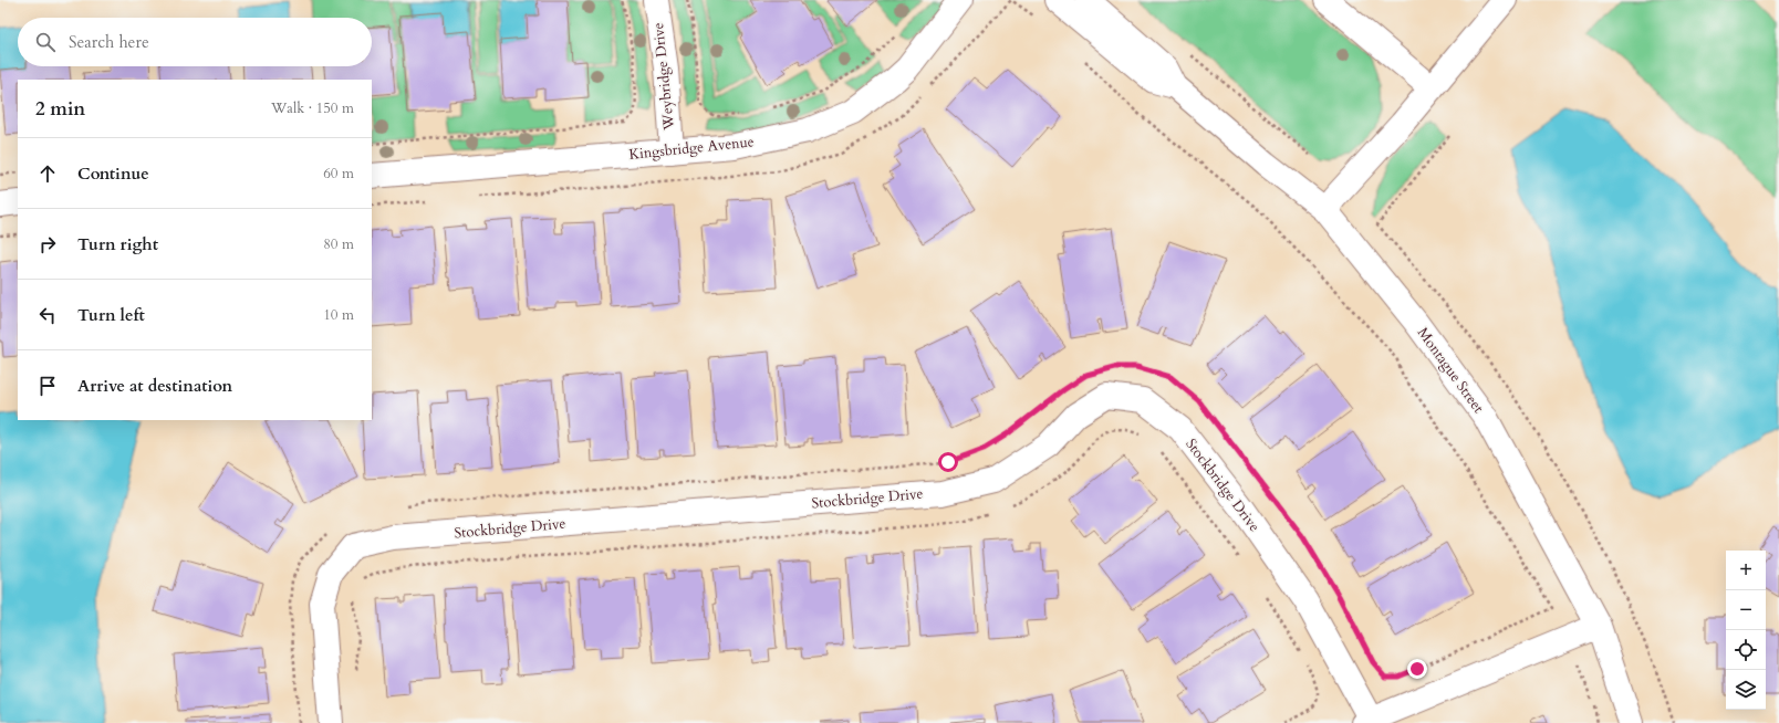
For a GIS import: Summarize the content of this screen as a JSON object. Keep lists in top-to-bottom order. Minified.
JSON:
{"streets":{"street":["Weybridge Drive","Kingsbridge Avenue","Montague Street","Stockbridge Drive"]},"crossings":[["Weybridge Drive","Kingsbridge Avenue"],["Montague Street","Stockbridge Drive"]],"page":{"search":"Search here","heading":["2 min","Walk · 150 m"],"list":[["Continue","60 m"],["Turn right","80 m"],["Turn left","10 m"],"Arrive at destination"],"map_buttons":["+","−"]}}
